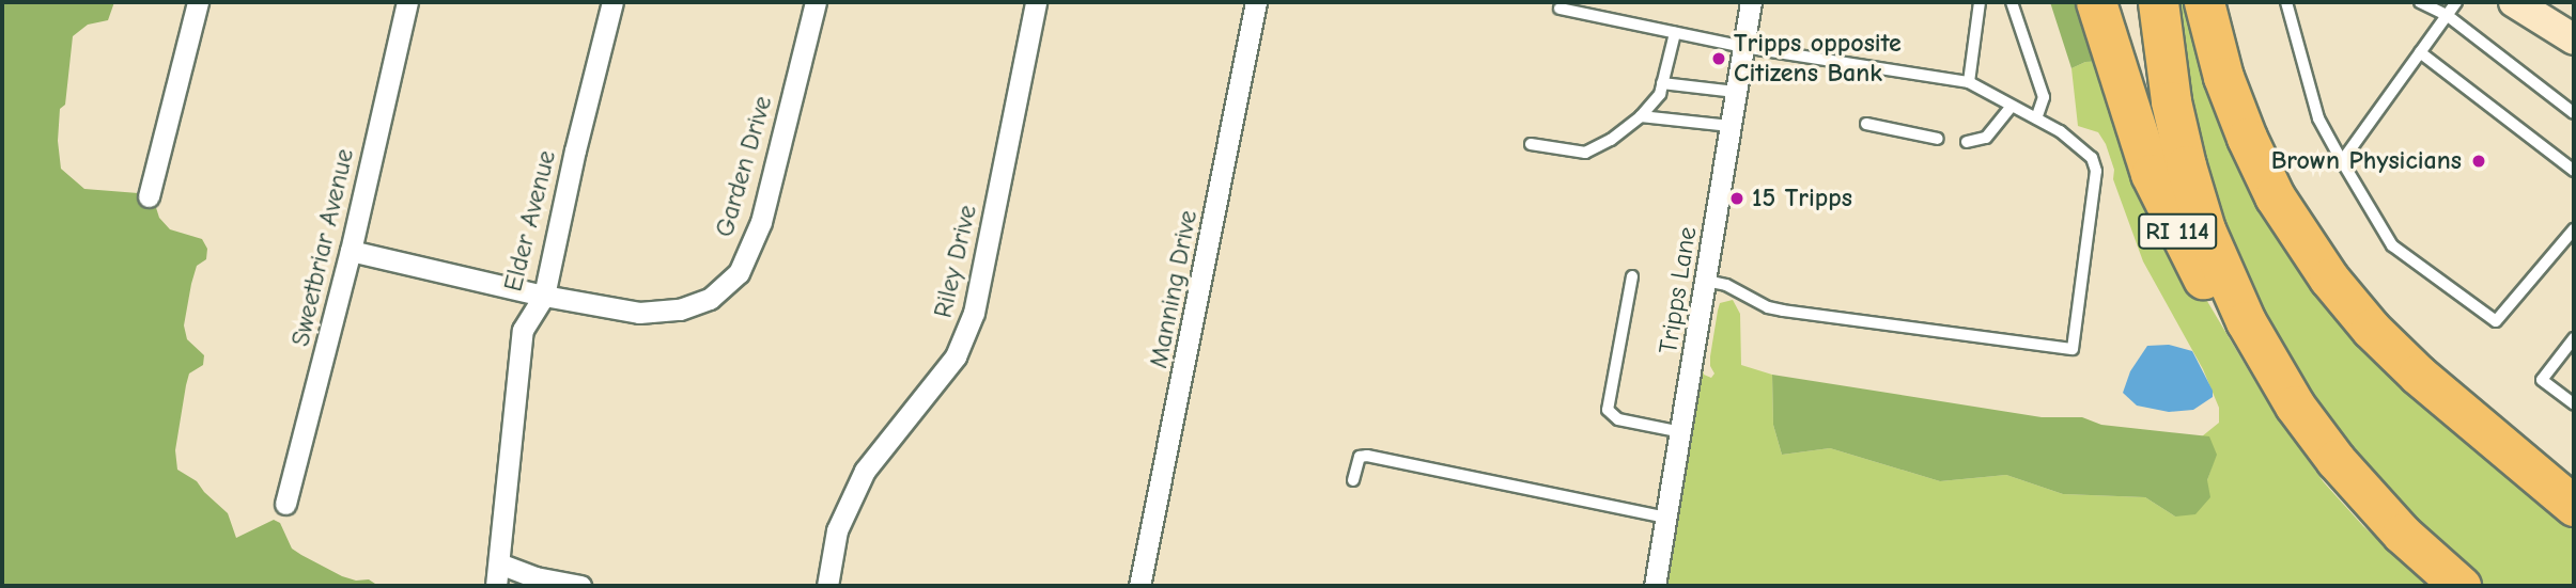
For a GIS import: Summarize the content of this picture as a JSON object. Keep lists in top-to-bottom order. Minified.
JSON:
{"streets":{"highway":["RI 114"],"street":["Garden Drive","Elder Avenue","Sweetbriar Avenue","Riley Drive","Manning Drive","Tripps Lane"]},"crossings":[["Garden Drive","Elder Avenue"],["Garden Drive","Sweetbriar Avenue"]],"places":["Tripps opposite Citizens Bank","Brown Physicians","15 Tripps"]}
